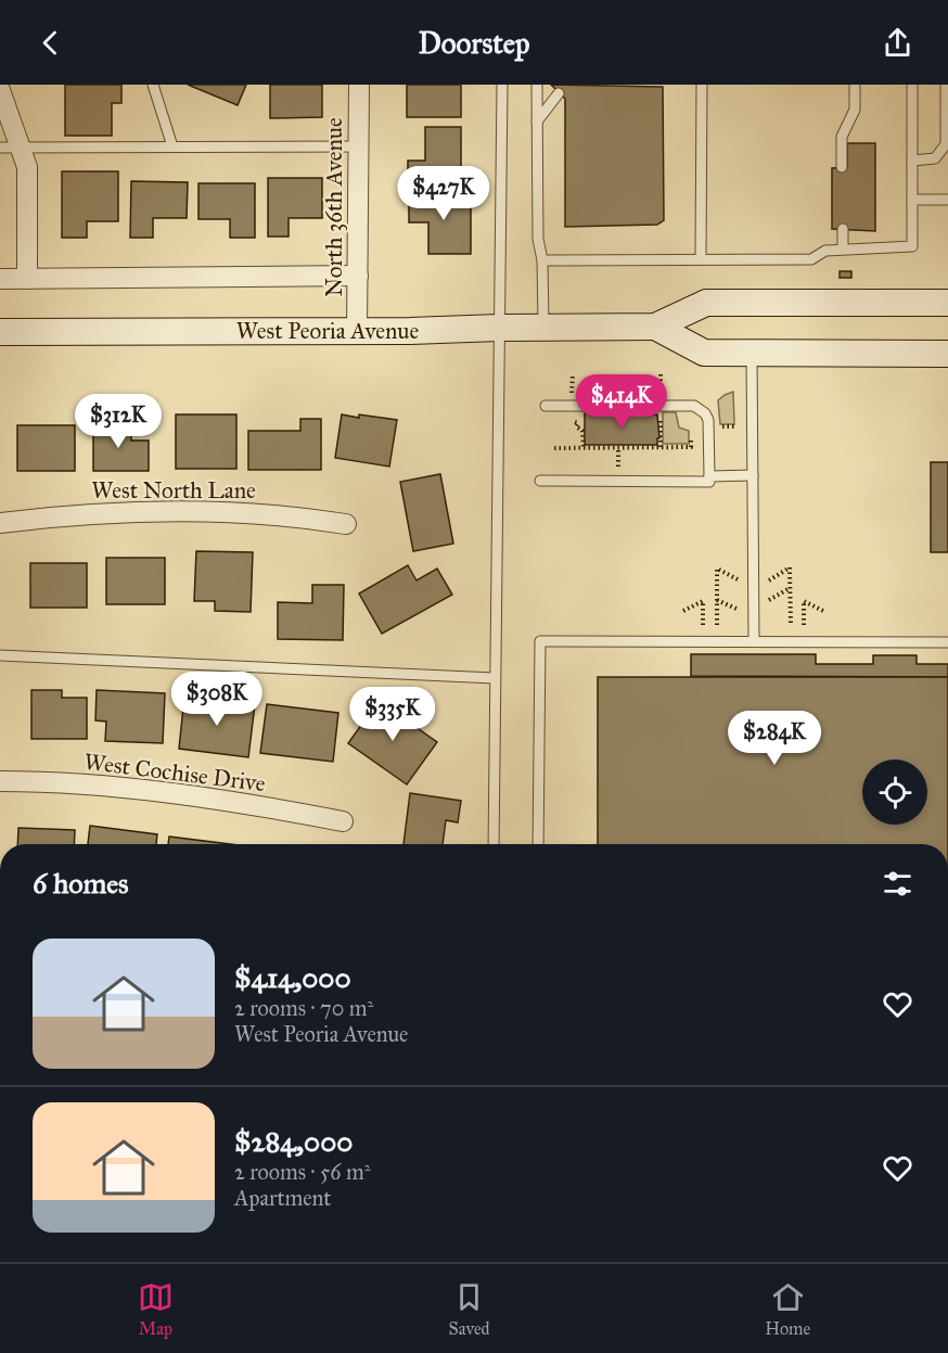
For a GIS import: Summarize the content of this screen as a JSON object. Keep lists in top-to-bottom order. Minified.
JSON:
{"streets":{"main road":["West Peoria Avenue"],"street":["North 36th Avenue","West North Lane","West Cochise Drive"]},"crossings":[["North 36th Avenue","West Peoria Avenue"]],"page":{"header":"Doorstep","price":["$427K","$414K","$312K","$308K","$335K","$284K"],"heading":"6 homes","list":[{"name":"$414,000","note":"2 rooms · 70 m² · West Peoria Avenue"},{"name":"$284,000","note":"2 rooms · 56 m² · Apartment"}],"tabs":["Map","Saved","Home"]}}
